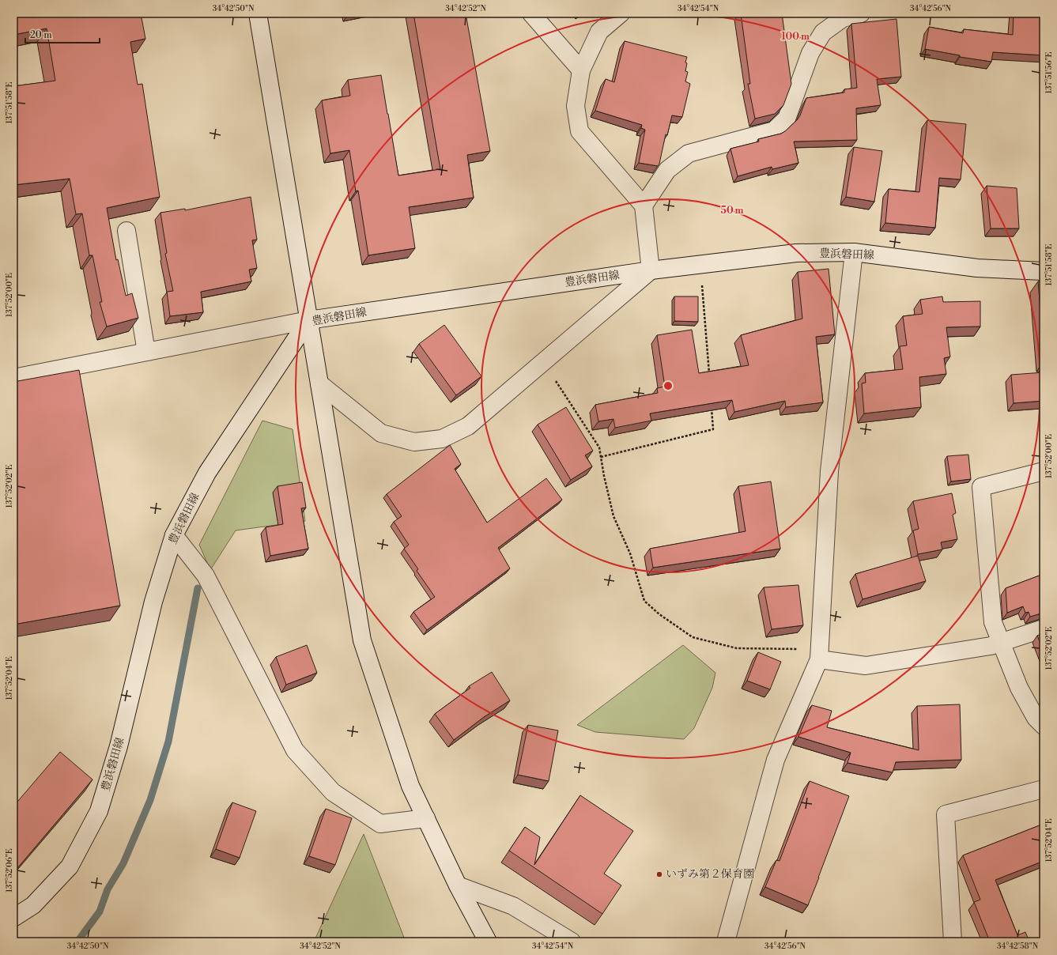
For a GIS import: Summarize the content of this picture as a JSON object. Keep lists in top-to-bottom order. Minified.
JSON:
{"streets":{"street":["豊浜磐田線"]},"places":["いずみ第２保育園"],"scale_bar":"20 m","coordinates":["34°42'50\"N","34°42'52\"N","34°42'54\"N","34°42'56\"N","137°51'56\"E","137°51'58\"E","137°52'00\"E","137°52'02\"E","137°52'04\"E","137°52'06\"E","34°42'58\"N"],"rings":["100 m","50 m"]}
